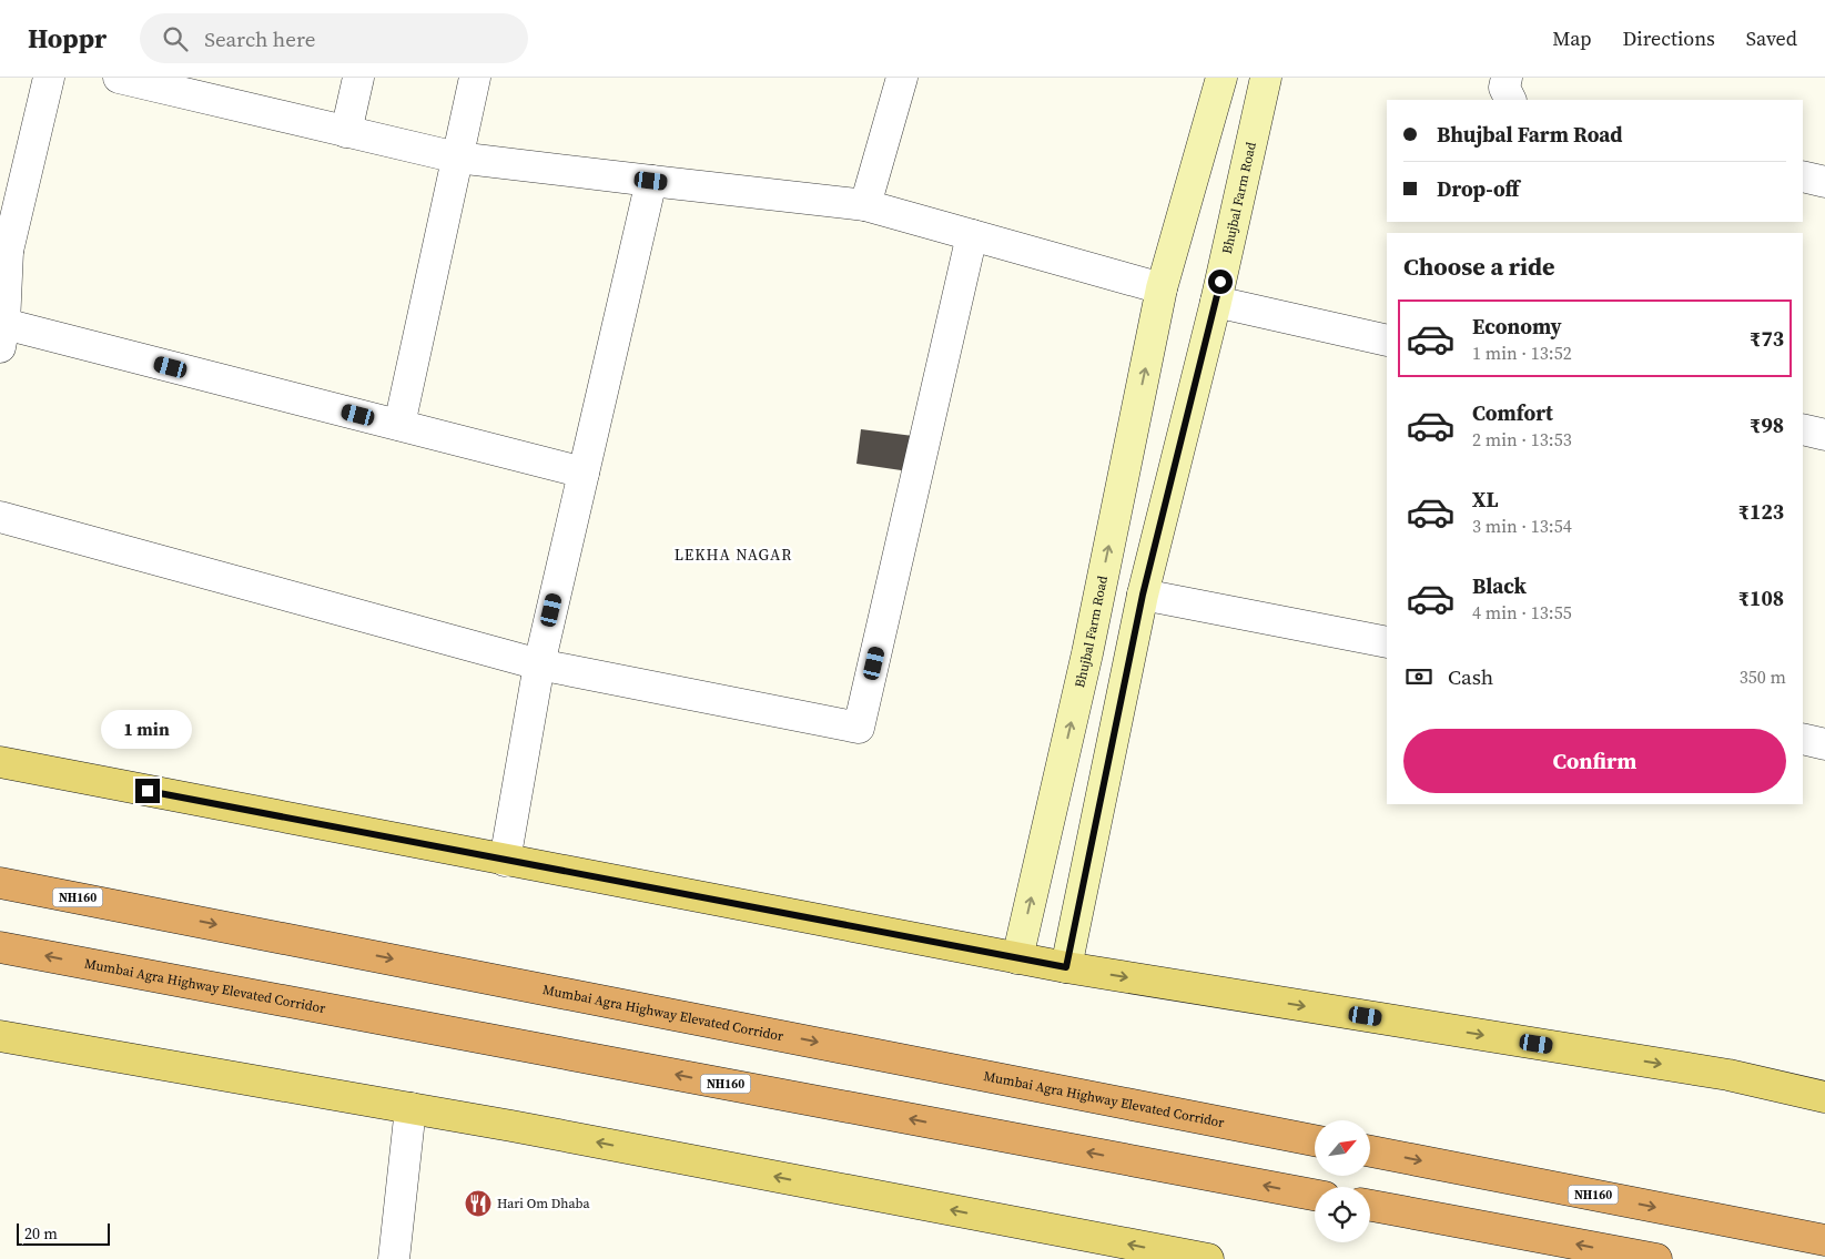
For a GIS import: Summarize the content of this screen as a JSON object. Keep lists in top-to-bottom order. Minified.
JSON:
{"streets":{"highway":["NH160","Mumbai Agra Highway Elevated Corridor"],"main road":["Bhujbal Farm Road"]},"districts":["LEKHA NAGAR"],"places":{"restaurant":["Hari Om Dhaba"]},"scale_bar":"20 m","north":"top right","page":{"header":"Hoppr","search":"Search here","nav":["Map","Directions","Saved"],"banner":["Bhujbal Farm Road","Drop-off"],"heading":"Choose a ride","list":[{"name":"Economy","note":"1 min · 13:52","value":"₹73"},{"name":"Comfort","note":"2 min · 13:53","value":"₹98"},{"name":"XL","note":"3 min · 13:54","value":"₹123"},{"name":"Black","note":"4 min · 13:55","value":"₹108"}],"pay":["Cash","350 m"],"bubble":"1 min","buttons":"Confirm","scale":"20 m"}}
